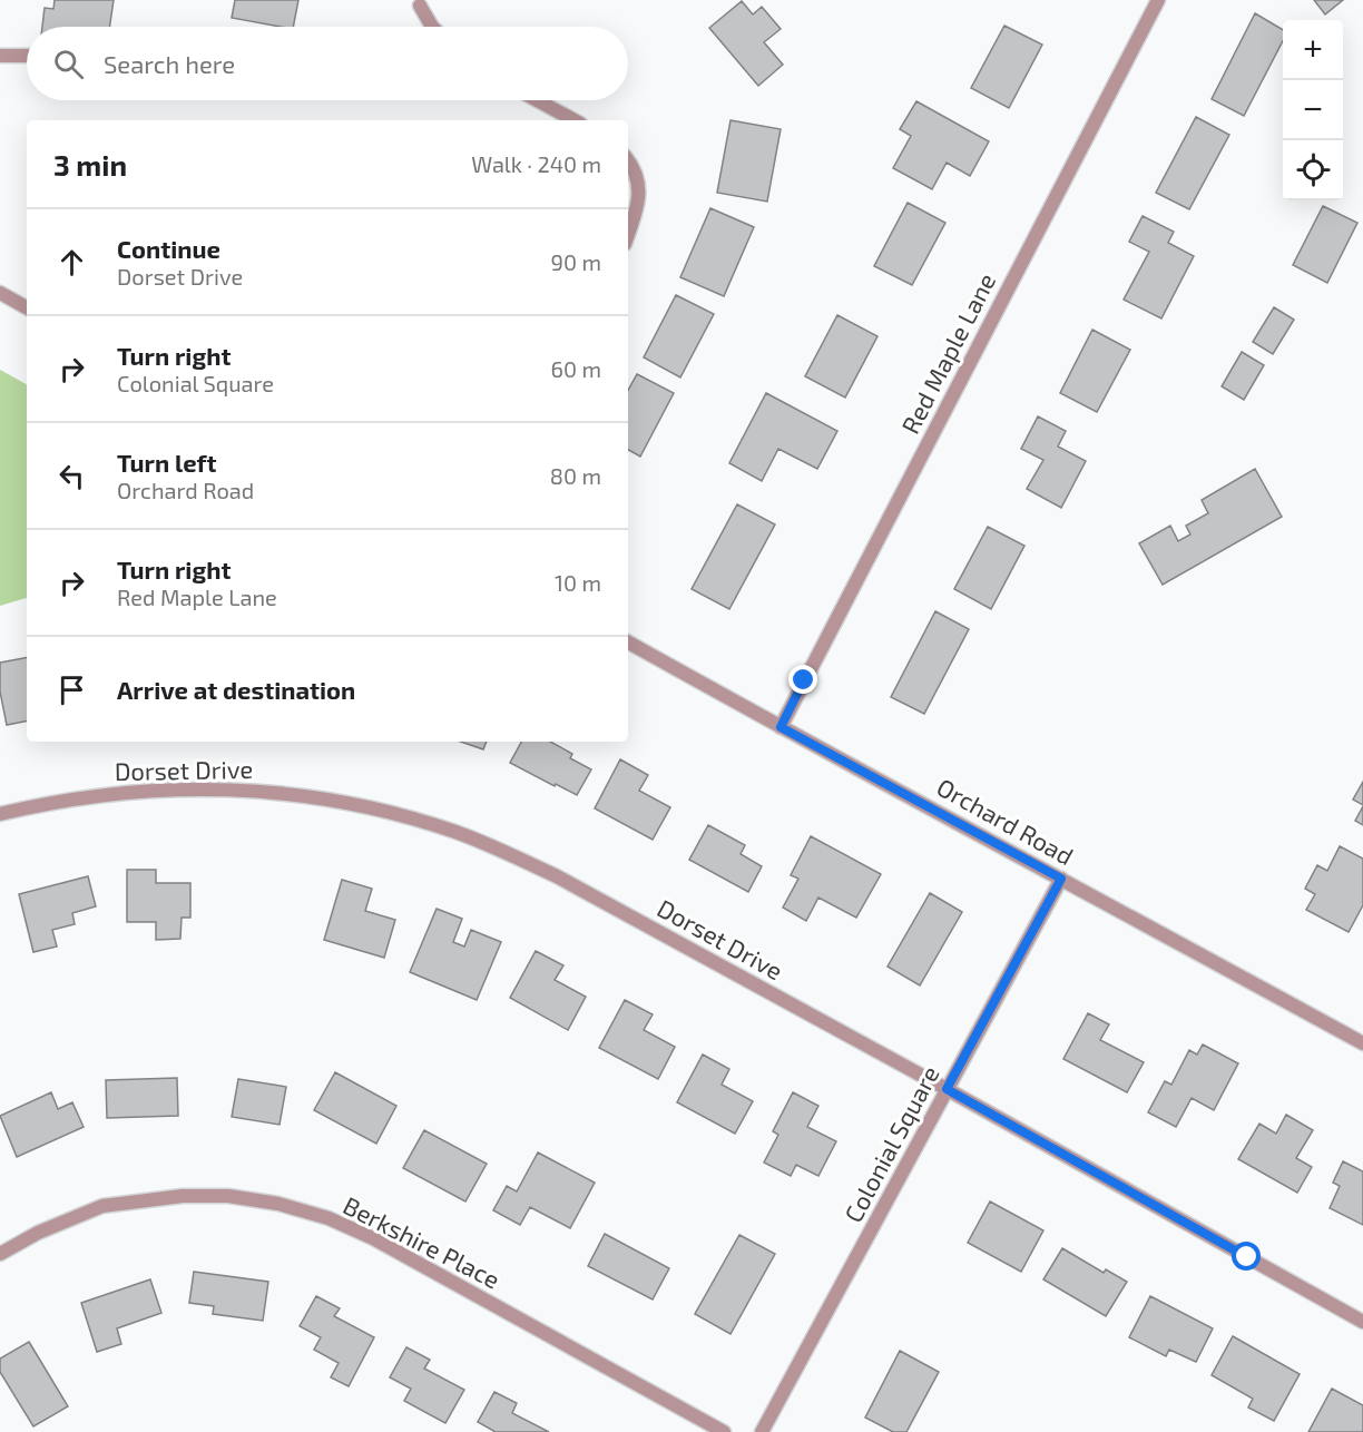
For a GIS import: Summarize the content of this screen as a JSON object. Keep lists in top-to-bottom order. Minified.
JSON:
{"streets":{"street":["Red Maple Lane","Dorset Drive","Orchard Road","Colonial Square","Berkshire Place"]},"crossings":[["Red Maple Lane","Orchard Road"],["Dorset Drive","Colonial Square"],["Orchard Road","Colonial Square"]],"page":{"map_buttons":["+","−"],"search":"Search here","heading":["3 min","Walk · 240 m"],"list":[["Continue","Dorset Drive","90 m"],["Turn right","Colonial Square","60 m"],["Turn left","Orchard Road","80 m"],["Turn right","Red Maple Lane","10 m"],"Arrive at destination"]}}
